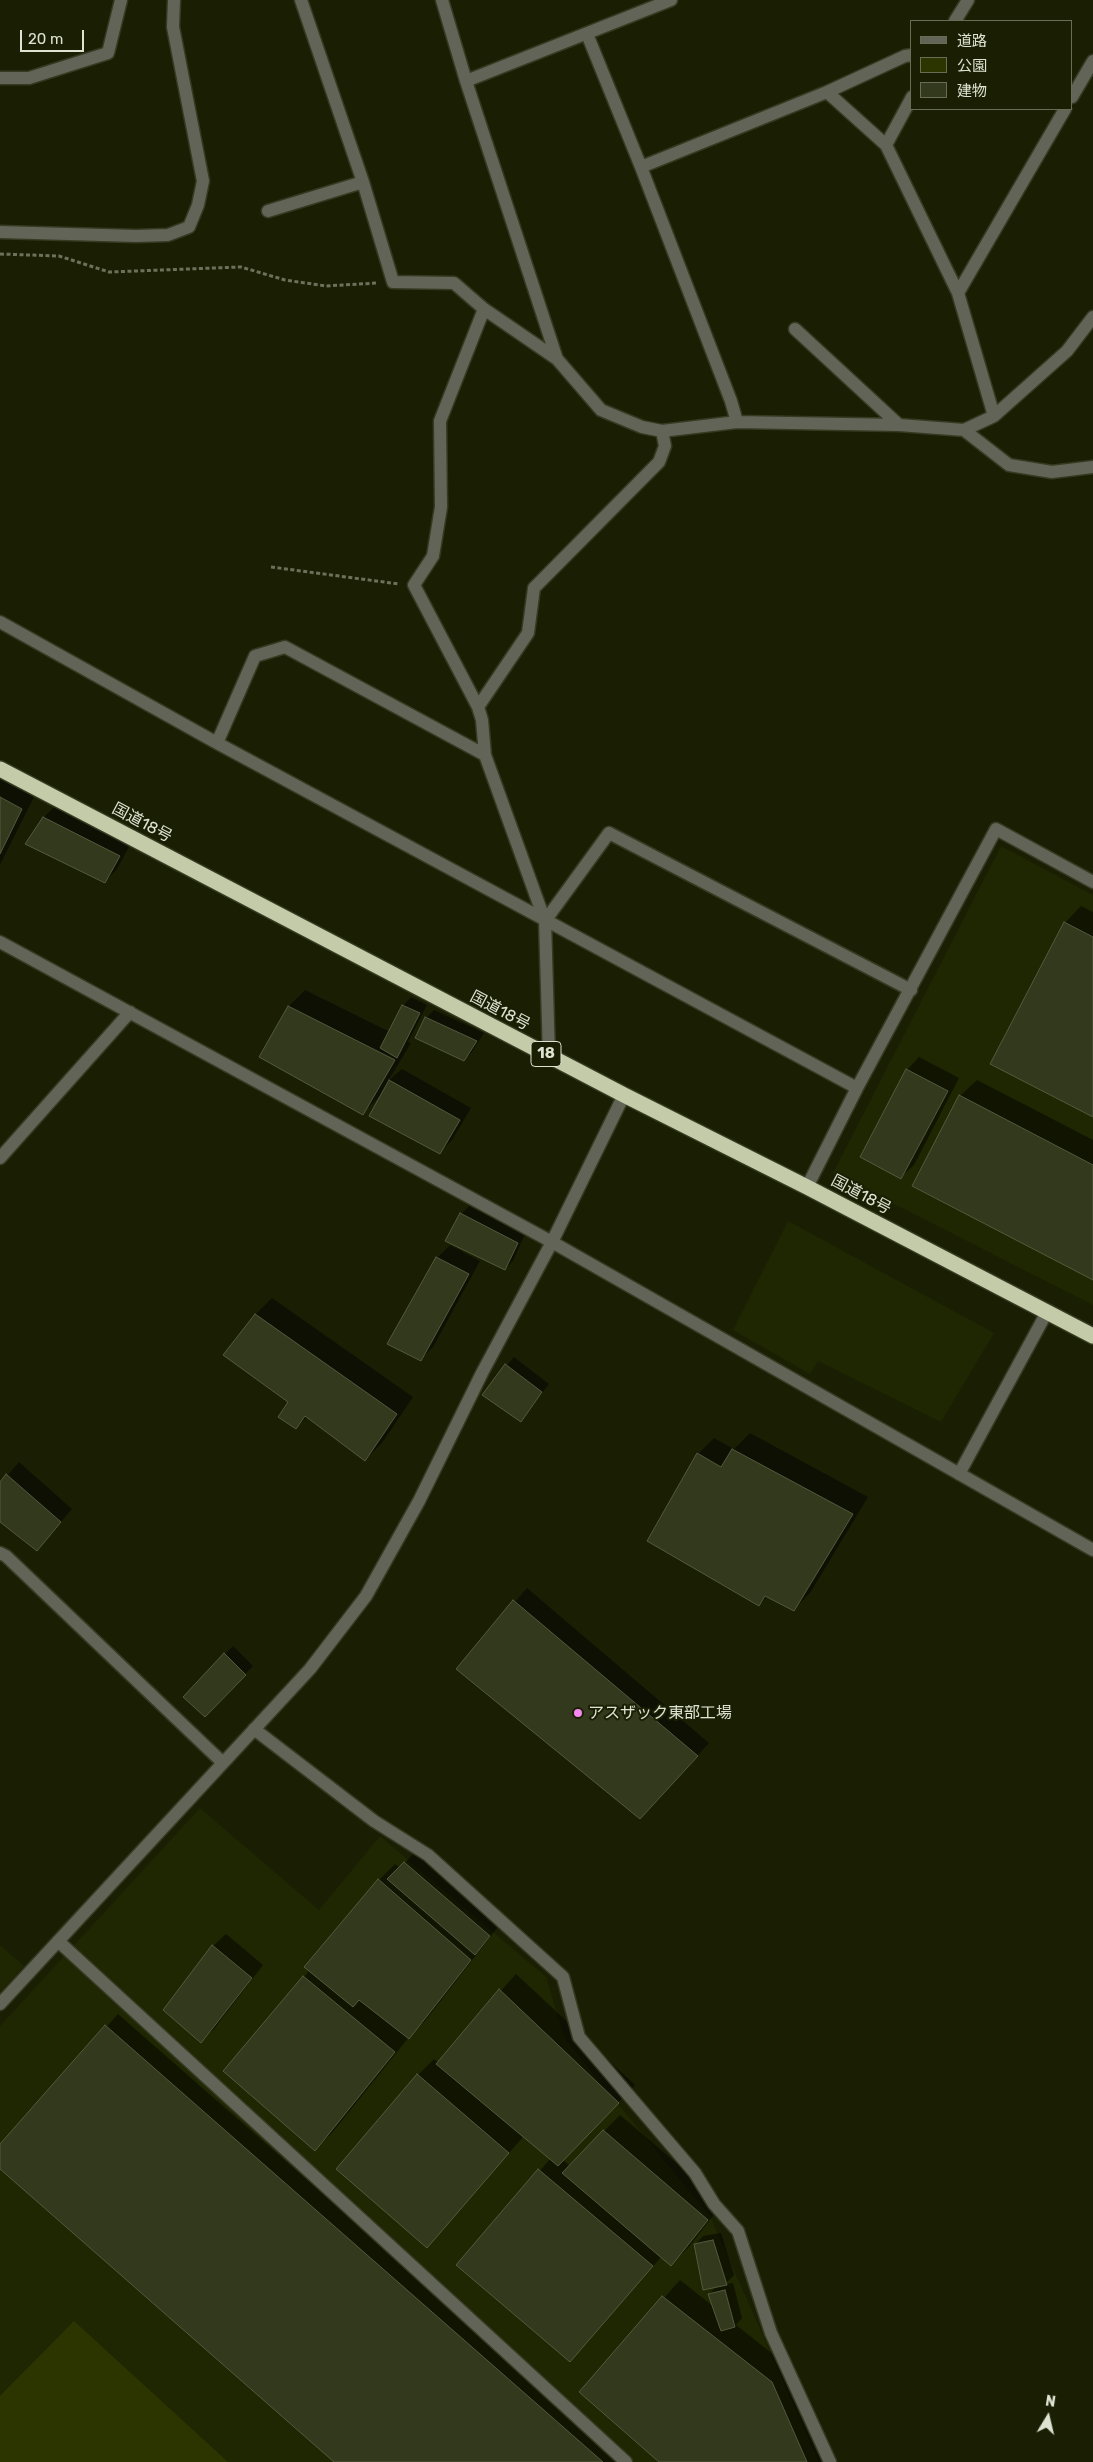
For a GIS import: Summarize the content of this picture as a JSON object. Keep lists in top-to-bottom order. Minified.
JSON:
{"streets":{"highway":["国道18号","18"]},"places":["アスザック東部工場"],"legend":["道路","公園","建物"],"scale_bar":"20 m","north":"top"}
